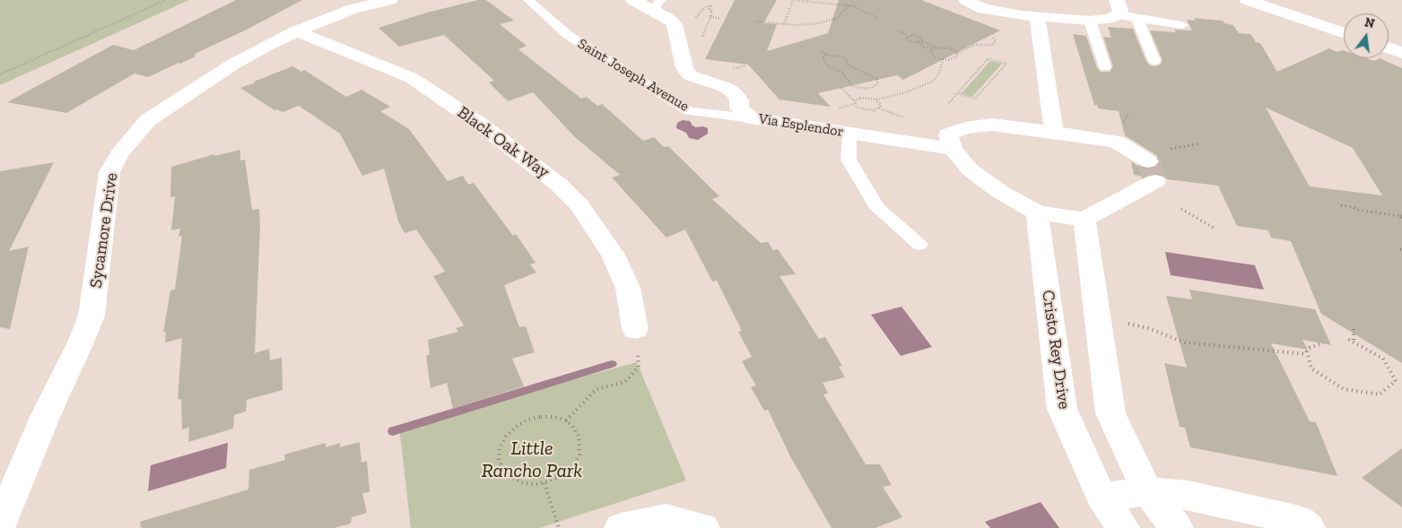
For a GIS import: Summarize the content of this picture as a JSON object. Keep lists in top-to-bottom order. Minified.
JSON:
{"streets":{"street":["Via Esplendor","Black Oak Way","Sycamore Drive","Cristo Rey Drive"],"lane":["Saint Joseph Avenue"]},"crossings":[["Saint Joseph Avenue","Via Esplendor"],["Black Oak Way","Sycamore Drive"]],"parks":["Little Rancho Park"],"north":"top"}
